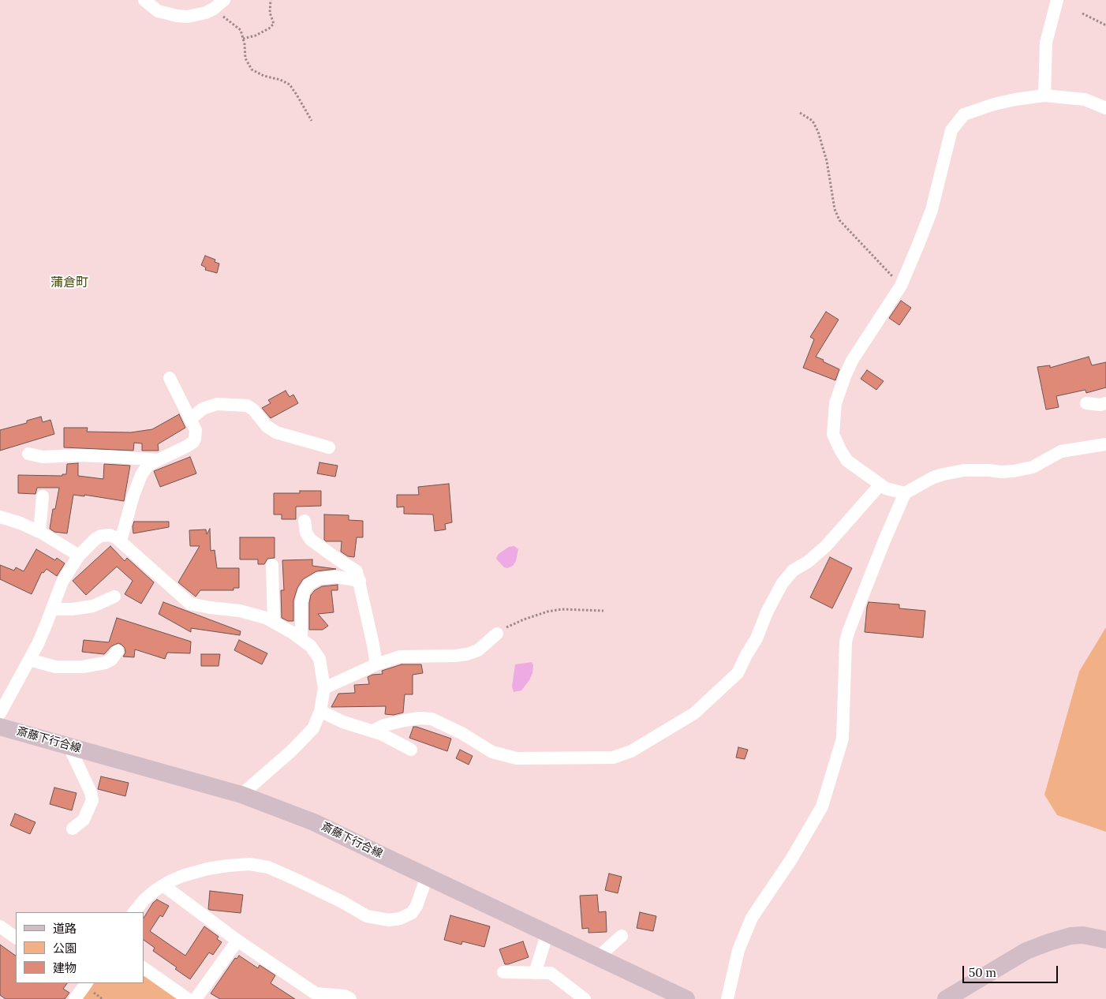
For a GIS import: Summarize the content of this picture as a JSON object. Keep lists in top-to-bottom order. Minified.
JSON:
{"streets":{"main road":["斎藤下行合線"]},"districts":["蒲倉町"],"legend":["道路","公園","建物"],"scale_bar":"50 m"}
